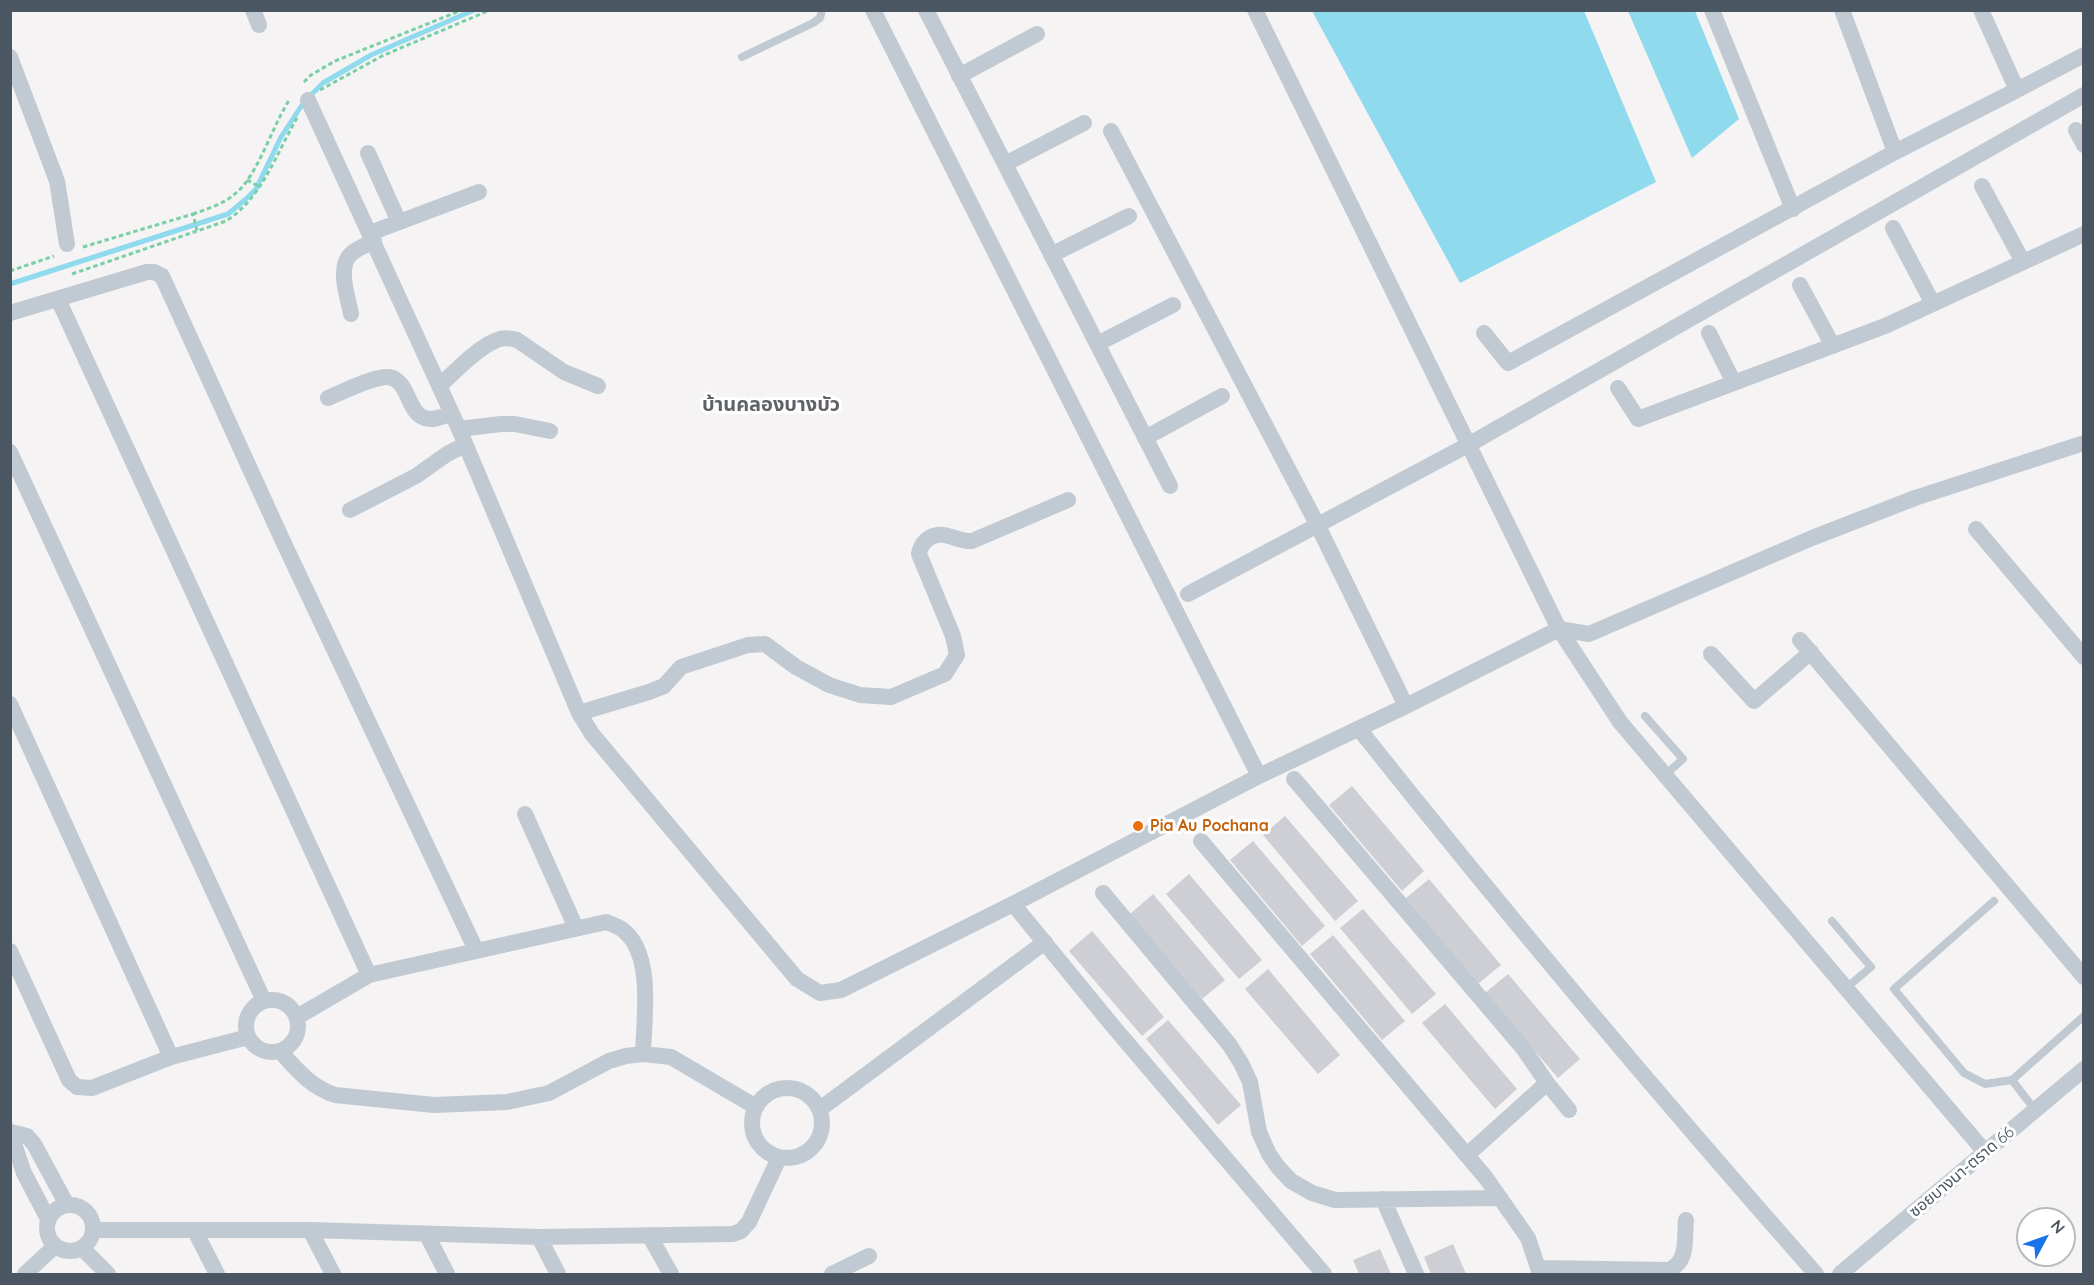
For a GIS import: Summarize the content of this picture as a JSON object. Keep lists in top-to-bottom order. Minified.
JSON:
{"streets":{"street":["ซอยบางนา-ตราด 66"]},"districts":["บ้านคลองบางบัว"],"places":["Pia Au Pochana"],"north":"top right"}
